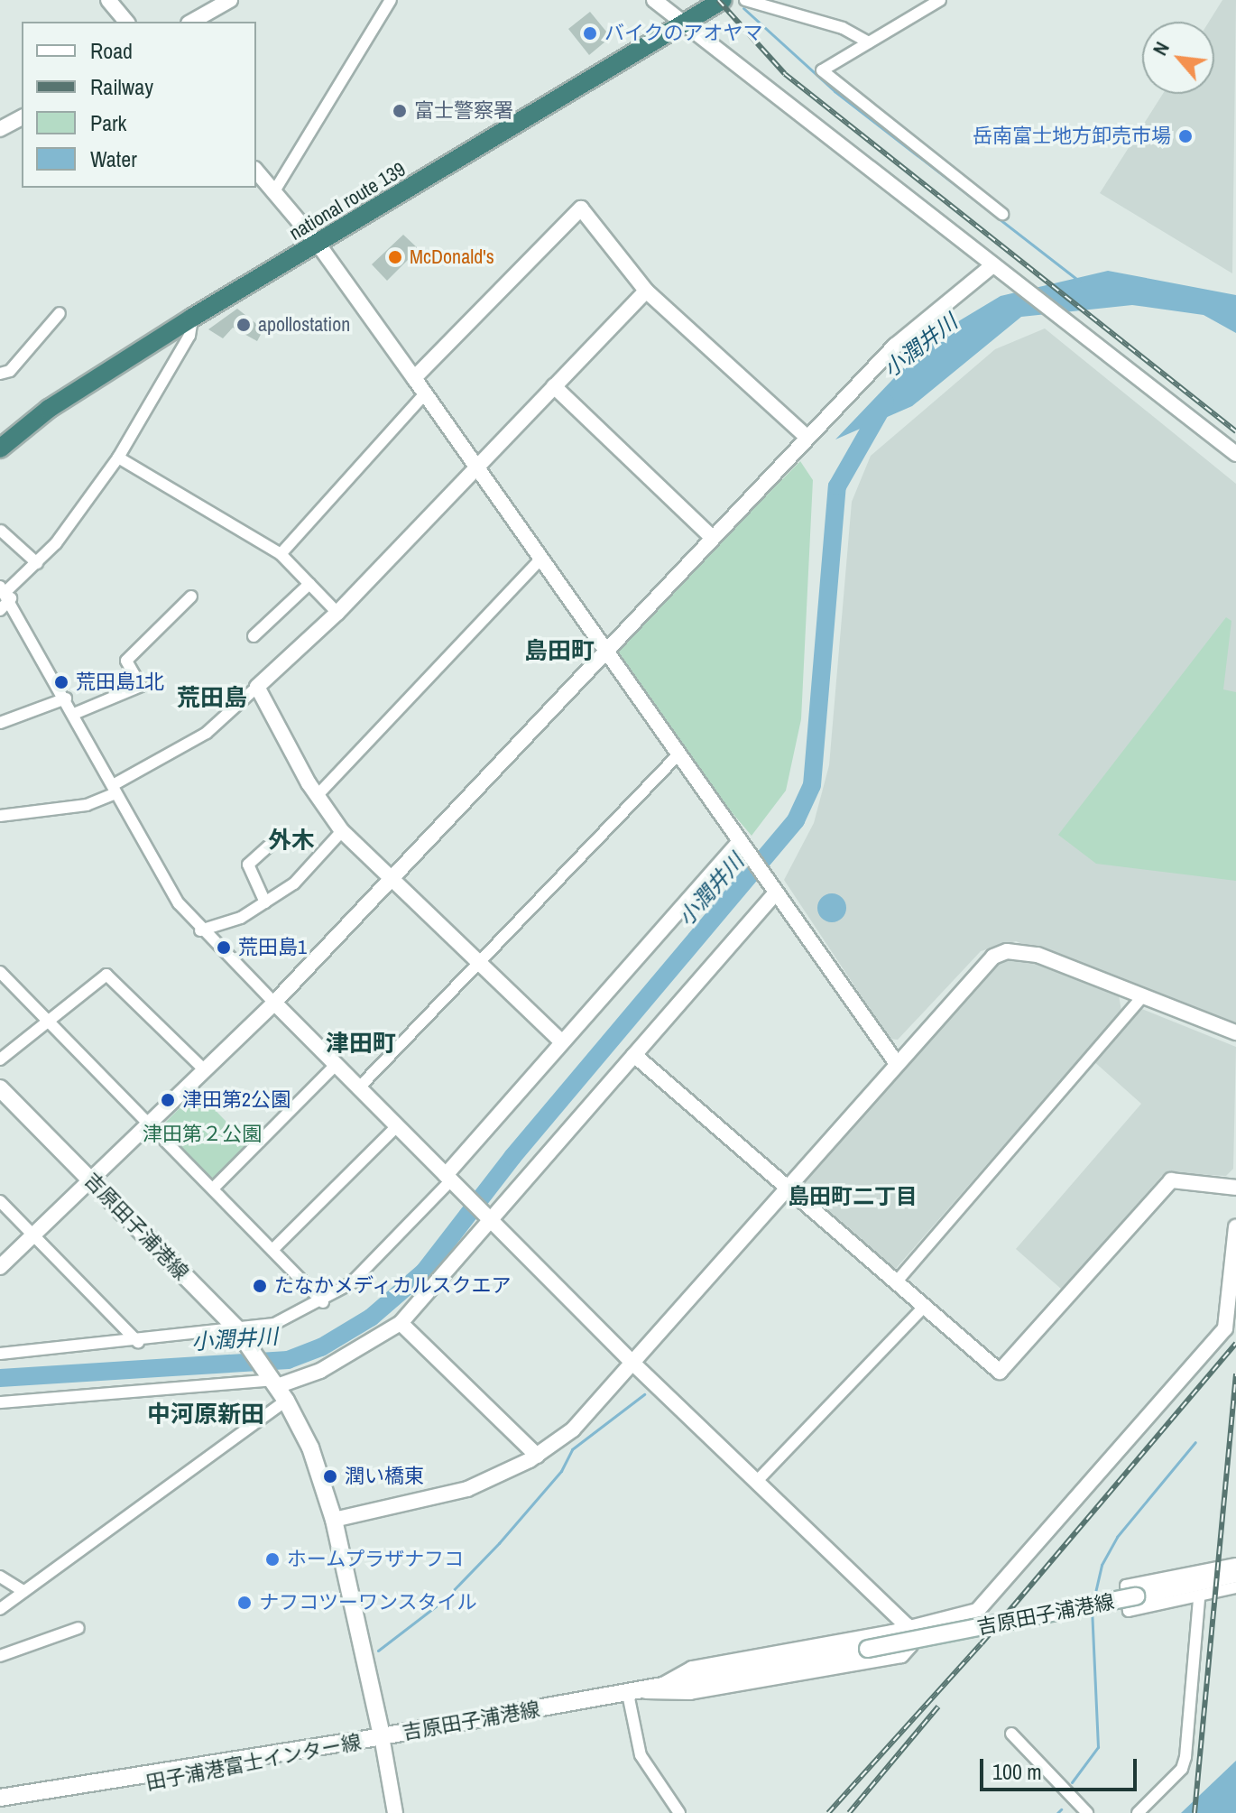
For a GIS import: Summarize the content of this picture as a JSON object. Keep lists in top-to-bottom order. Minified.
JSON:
{"streets":{"highway":["national route 139"],"main road":["吉原田子浦港線","田子浦港富士インター線"]},"crossings":[["吉原田子浦港線","田子浦港富士インター線"]],"districts":["島田町","荒田島","外木","津田町","島田町二丁目","中河原新田"],"water":["小潤井川"],"parks":["津田第２公園"],"places":["バイクのアオヤマ","富士警察署","岳南富士地方卸売市場","McDonald's","apollostation","荒田島1北","荒田島1","津田第2公園","たなかメディカルスクエア","潤い橋東","ホームプラザナフコ","ナフコツーワンスタイル"],"legend":["Road","Railway","Park","Water"],"scale_bar":"100 m","north":"top left"}
